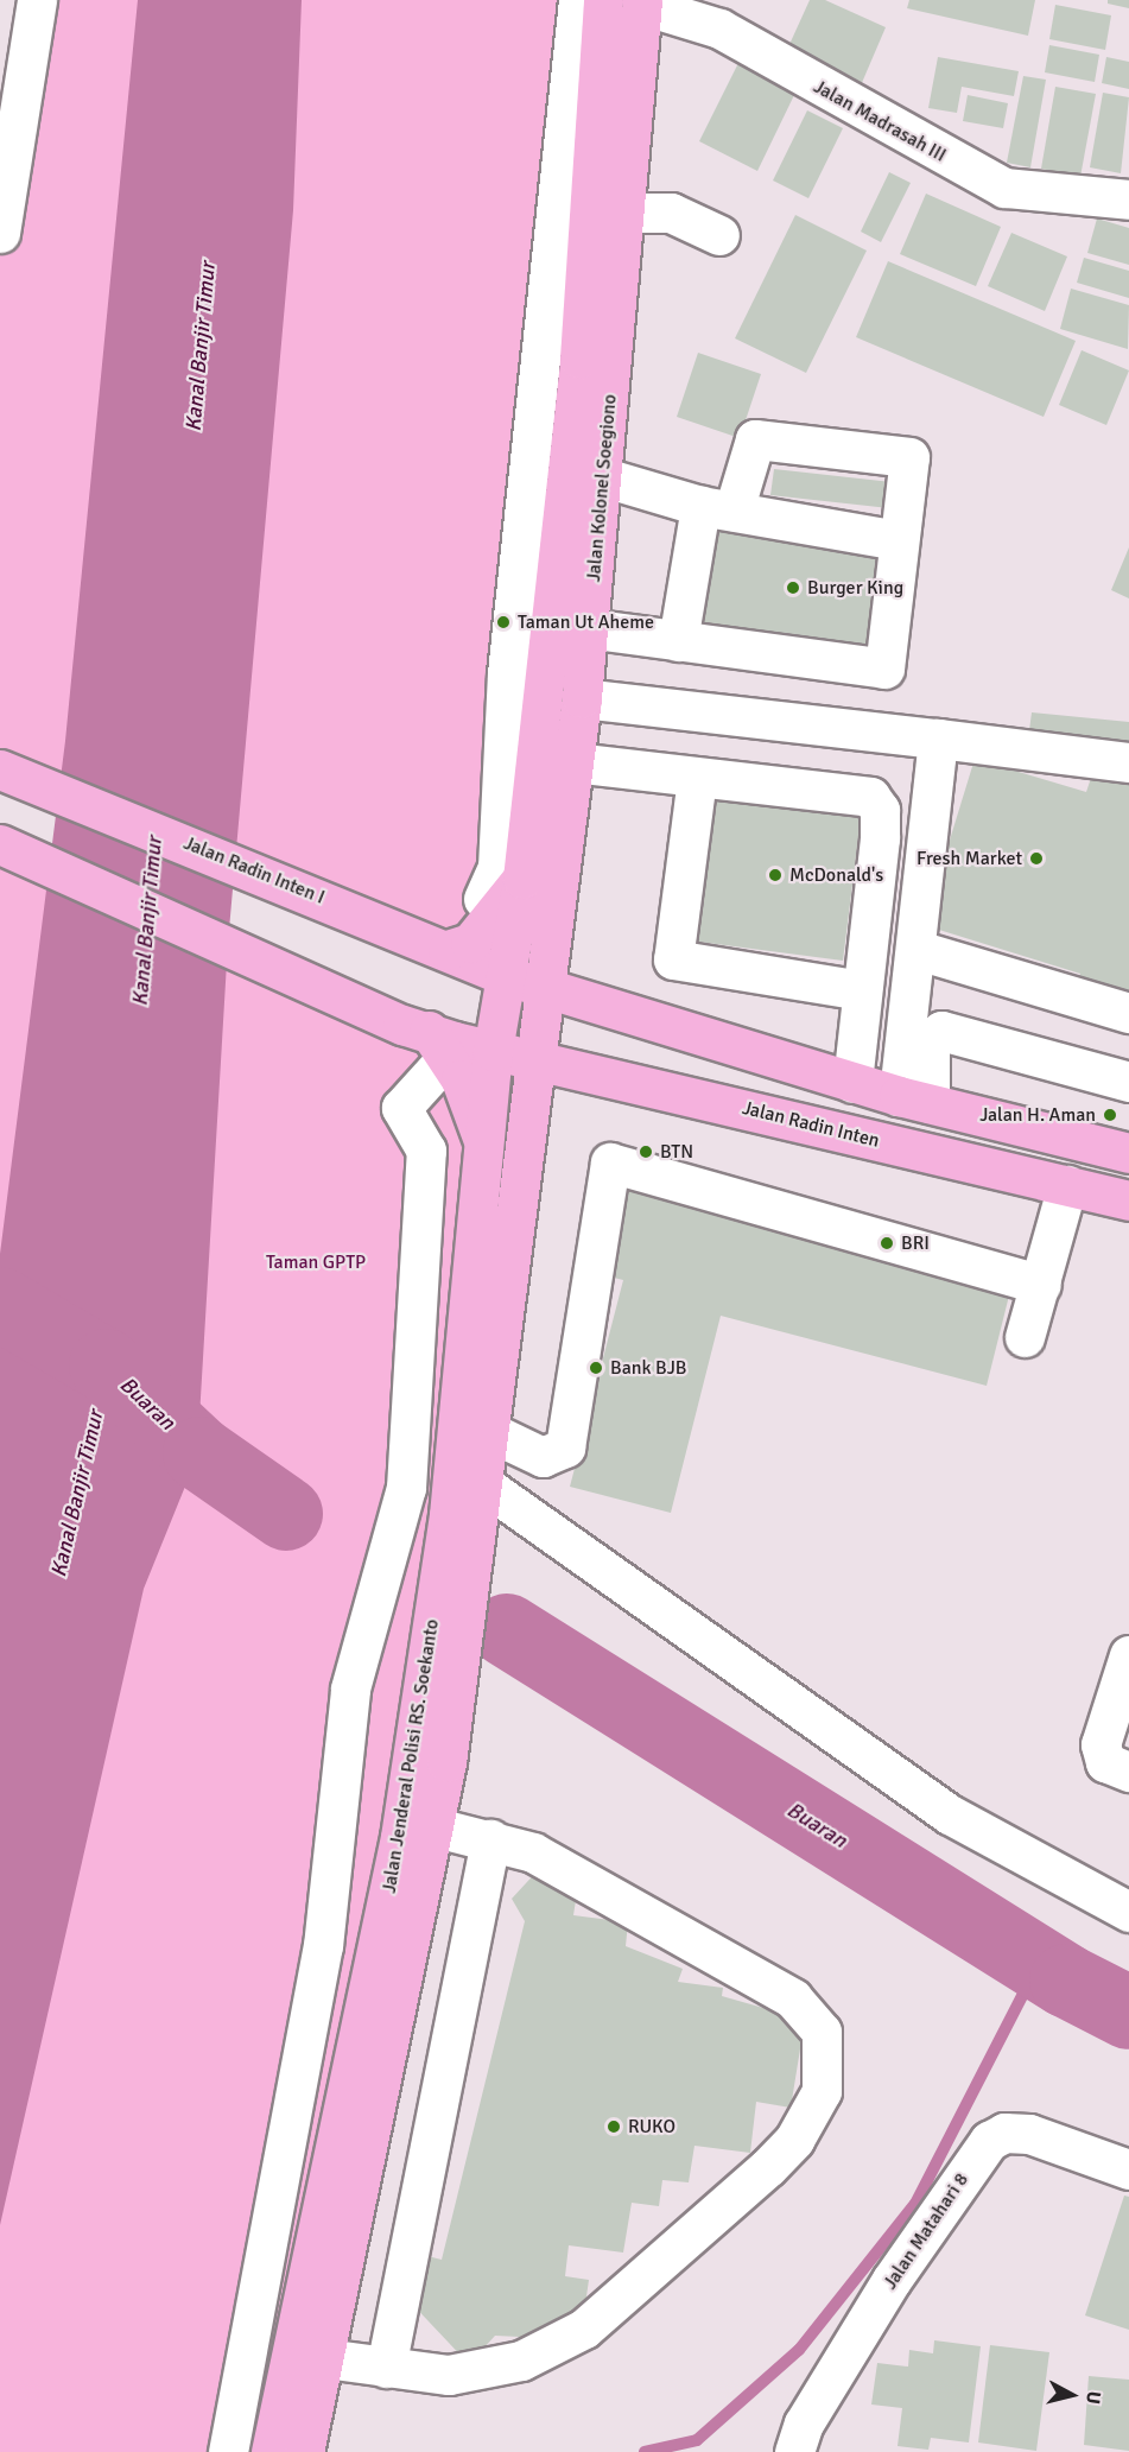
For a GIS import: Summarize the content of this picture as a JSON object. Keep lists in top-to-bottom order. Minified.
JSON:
{"streets":{"main road":["Jalan Kolonel Soegiono","Jalan Radin Inten I","Jalan Radin Inten","Jalan Jenderal Polisi RS. Soekanto"],"street":["Jalan Madrasah III","Jalan Matahari 8"]},"crossings":[["Jalan Madrasah III","Jalan Kolonel Soegiono"],["Jalan Kolonel Soegiono","Jalan Radin Inten I"],["Jalan Kolonel Soegiono","Jalan Radin Inten"],["Jalan Kolonel Soegiono","Jalan Jenderal Polisi RS. Soekanto"],["Jalan Radin Inten","Jalan Jenderal Polisi RS. Soekanto"]],"water":["Kanal Banjir Timur","Buaran"],"parks":["Taman GPTP"],"places":["Burger King","Taman Ut Aheme","Fresh Market","McDonald's","Jalan H. Aman","BTN","BRI","Bank BJB","RUKO"],"north":"right"}
